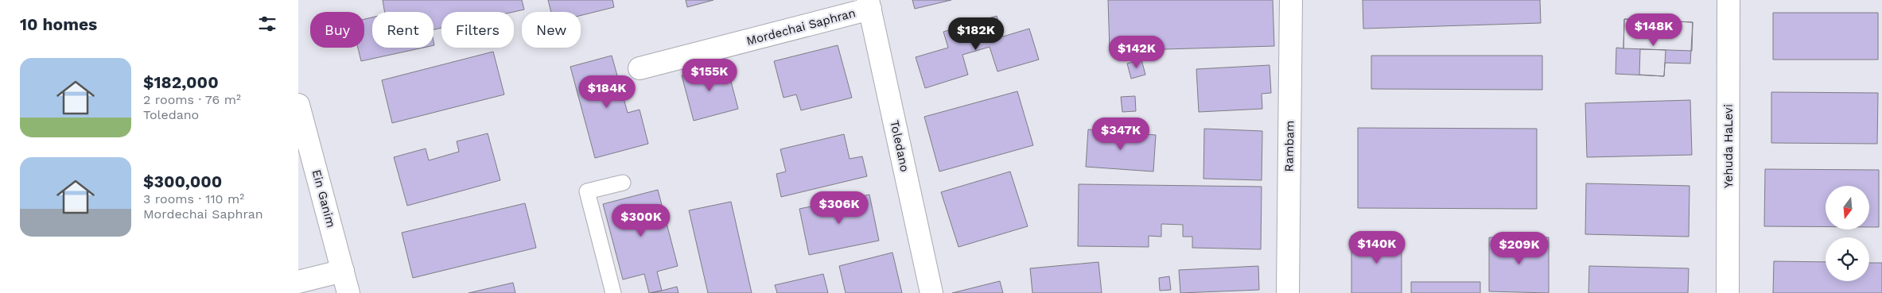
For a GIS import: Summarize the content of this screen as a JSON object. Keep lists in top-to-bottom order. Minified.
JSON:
{"streets":{"street":["Mordechai Saphran","Toledano","Rambam","Yehuda HaLevi","Ein Ganim"]},"crossings":[["Mordechai Saphran","Toledano"]],"north":"bottom","page":{"heading":"10 homes","chip":["Buy","Rent","Filters","New"],"price":["$148K","$182K","$142K","$155K","$184K","$347K","$306K","$300K","$140K","$209K"],"list":[{"name":"$182,000","note":"2 rooms · 76 m² · Toledano"},{"name":"$300,000","note":"3 rooms · 110 m² · Mordechai Saphran"}]}}
